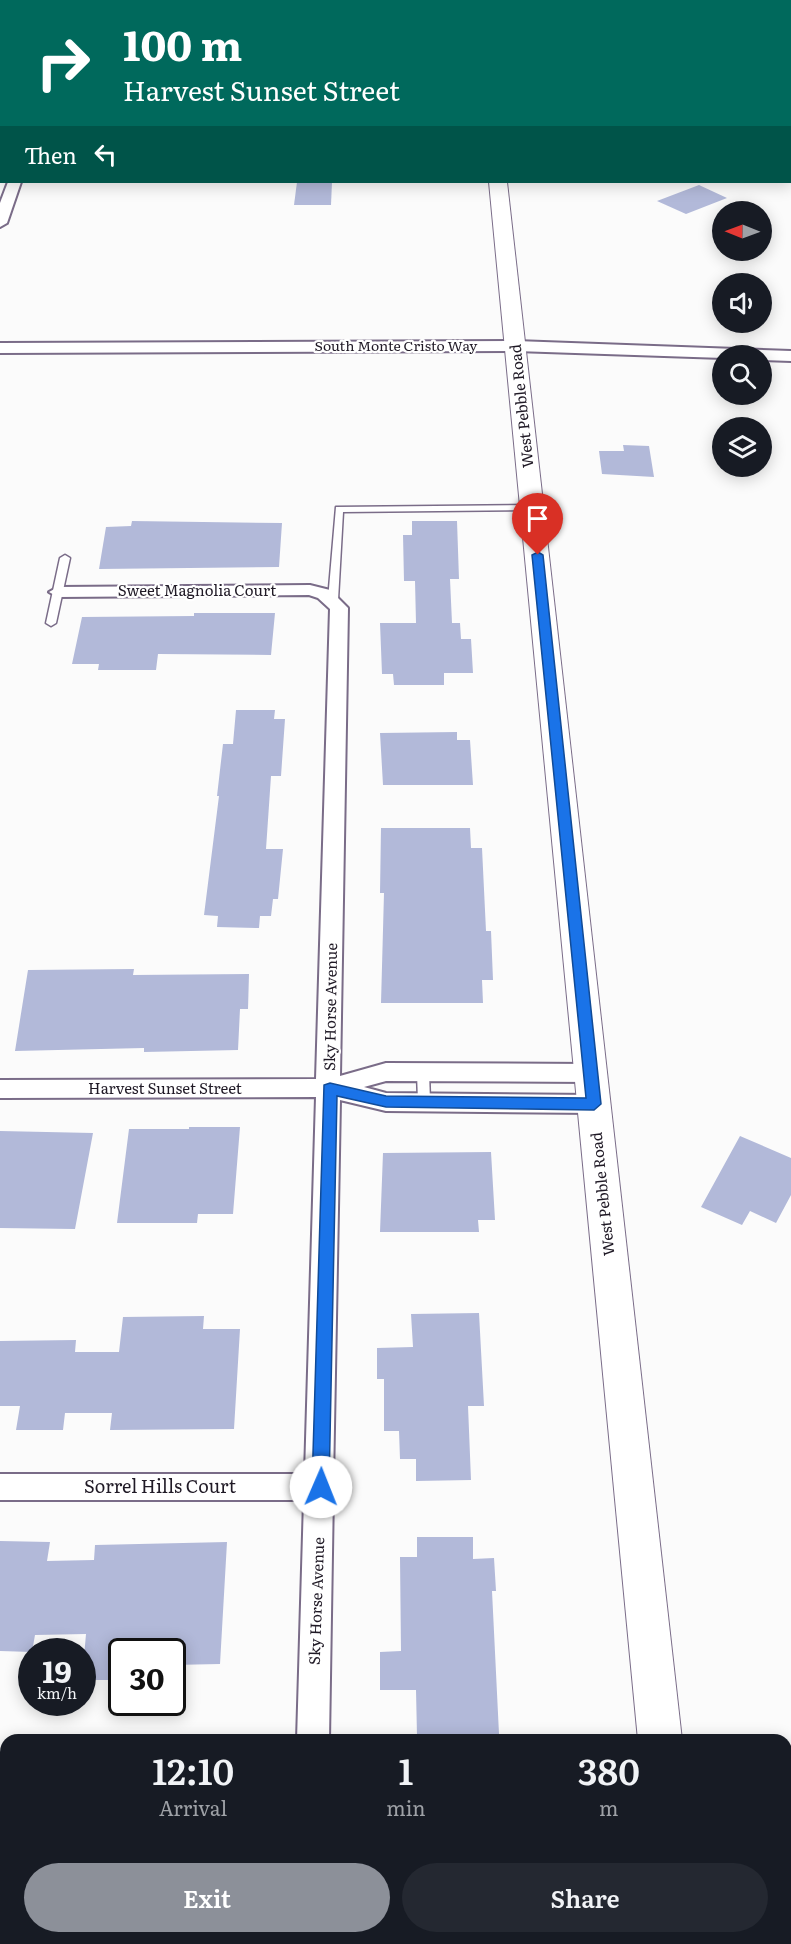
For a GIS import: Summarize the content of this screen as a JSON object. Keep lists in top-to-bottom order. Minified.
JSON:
{"streets":{"street":["South Monte Cristo Way","West Pebble Road","Sweet Magnolia Court","Sky Horse Avenue","Harvest Sunset Street","Sorrel Hills Court"]},"crossings":[["South Monte Cristo Way","West Pebble Road"],["West Pebble Road","Harvest Sunset Street"],["Sweet Magnolia Court","Sky Horse Avenue"],["Sky Horse Avenue","Harvest Sunset Street"],["Sky Horse Avenue","Sorrel Hills Court"]],"north":"left","page":{"turn":["100 m","Harvest Sunset Street"],"then":"Then","speed":"19 km/h","limit":"30","eta":["12:10","Arrival","1","min","380","m"],"buttons":["Exit","Share"]}}
